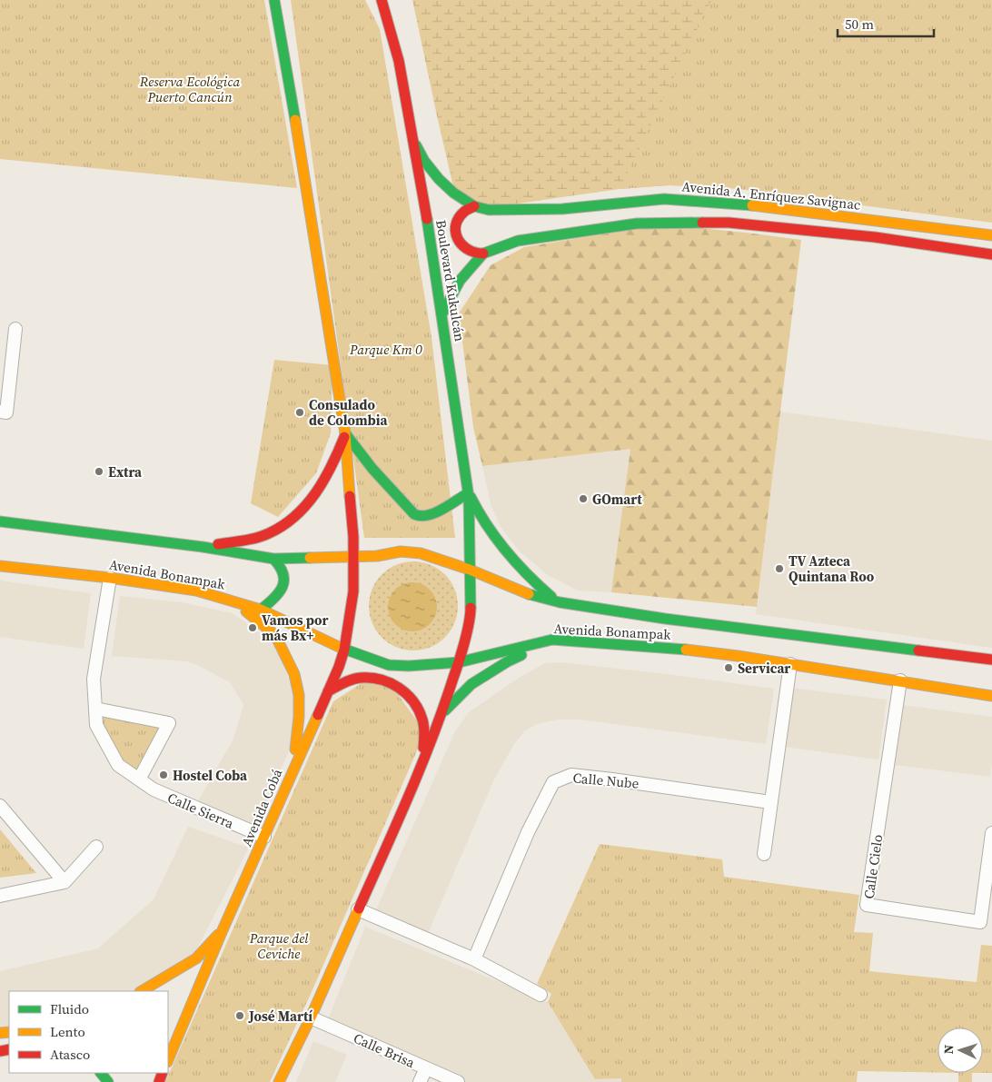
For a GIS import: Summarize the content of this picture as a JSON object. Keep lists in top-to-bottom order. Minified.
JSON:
{"streets":{"main road":["Avenida A. Enríquez Savignac","Boulevard Kukulcán","Avenida Bonampak","Avenida Cobá"],"street":["Calle Nube","Calle Sierra","Calle Cielo","Calle Brisa"]},"crossings":[["Avenida A. Enríquez Savignac","Boulevard Kukulcán"],["Boulevard Kukulcán","Avenida Bonampak"],["Boulevard Kukulcán","Avenida Cobá"],["Avenida Bonampak","Avenida Cobá"],["Avenida Bonampak","Calle Sierra"],["Avenida Bonampak","Calle Cielo"],["Avenida Cobá","Calle Sierra"]],"parks":["Reserva Ecológica Puerto Cancún","Parque Km 0","Parque del Ceviche"],"places":["Consulado de Colombia","Extra","GOmart","TV Azteca Quintana Roo","Vamos por más Bx+","Servicar","Hostel Coba","José Martí"],"legend":["Fluido","Lento","Atasco"],"scale_bar":"50 m","north":"left"}
